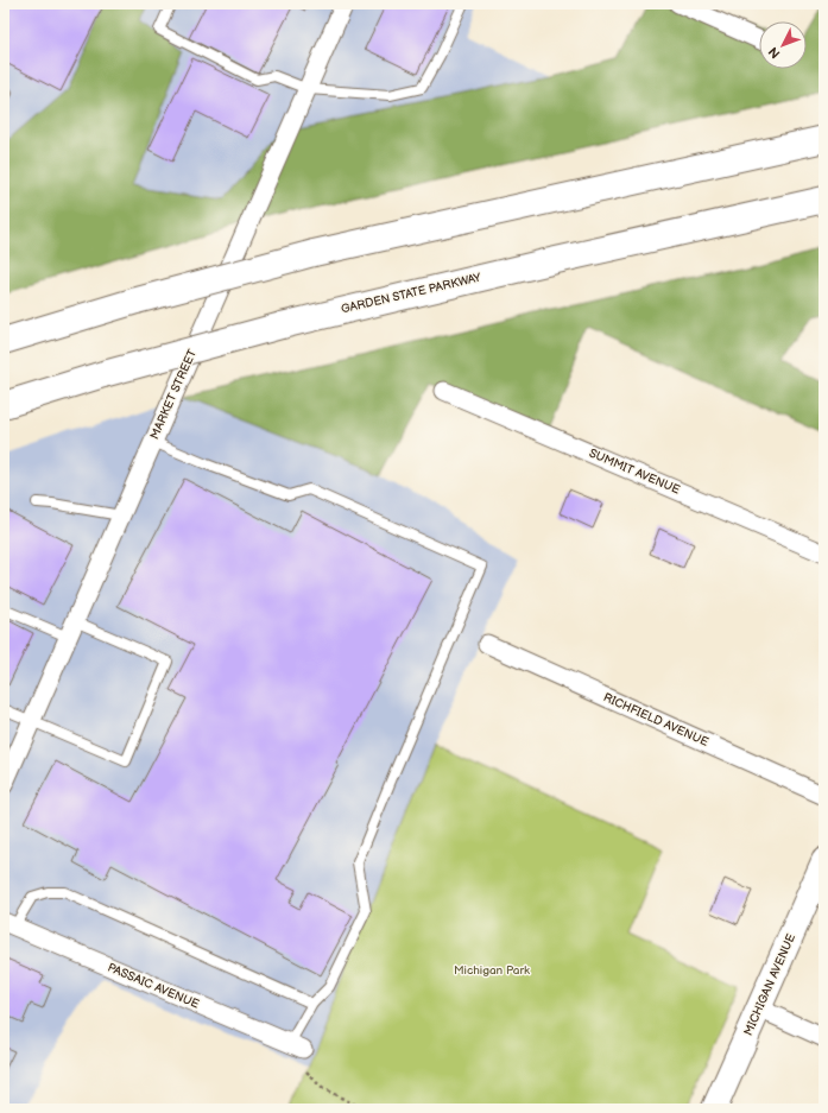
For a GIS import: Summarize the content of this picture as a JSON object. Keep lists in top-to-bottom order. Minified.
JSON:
{"streets":{"highway":["GARDEN STATE PARKWAY"],"street":["MARKET STREET","SUMMIT AVENUE","RICHFIELD AVENUE","MICHIGAN AVENUE","PASSAIC AVENUE"]},"parks":["Michigan Park"],"north":"bottom left"}
